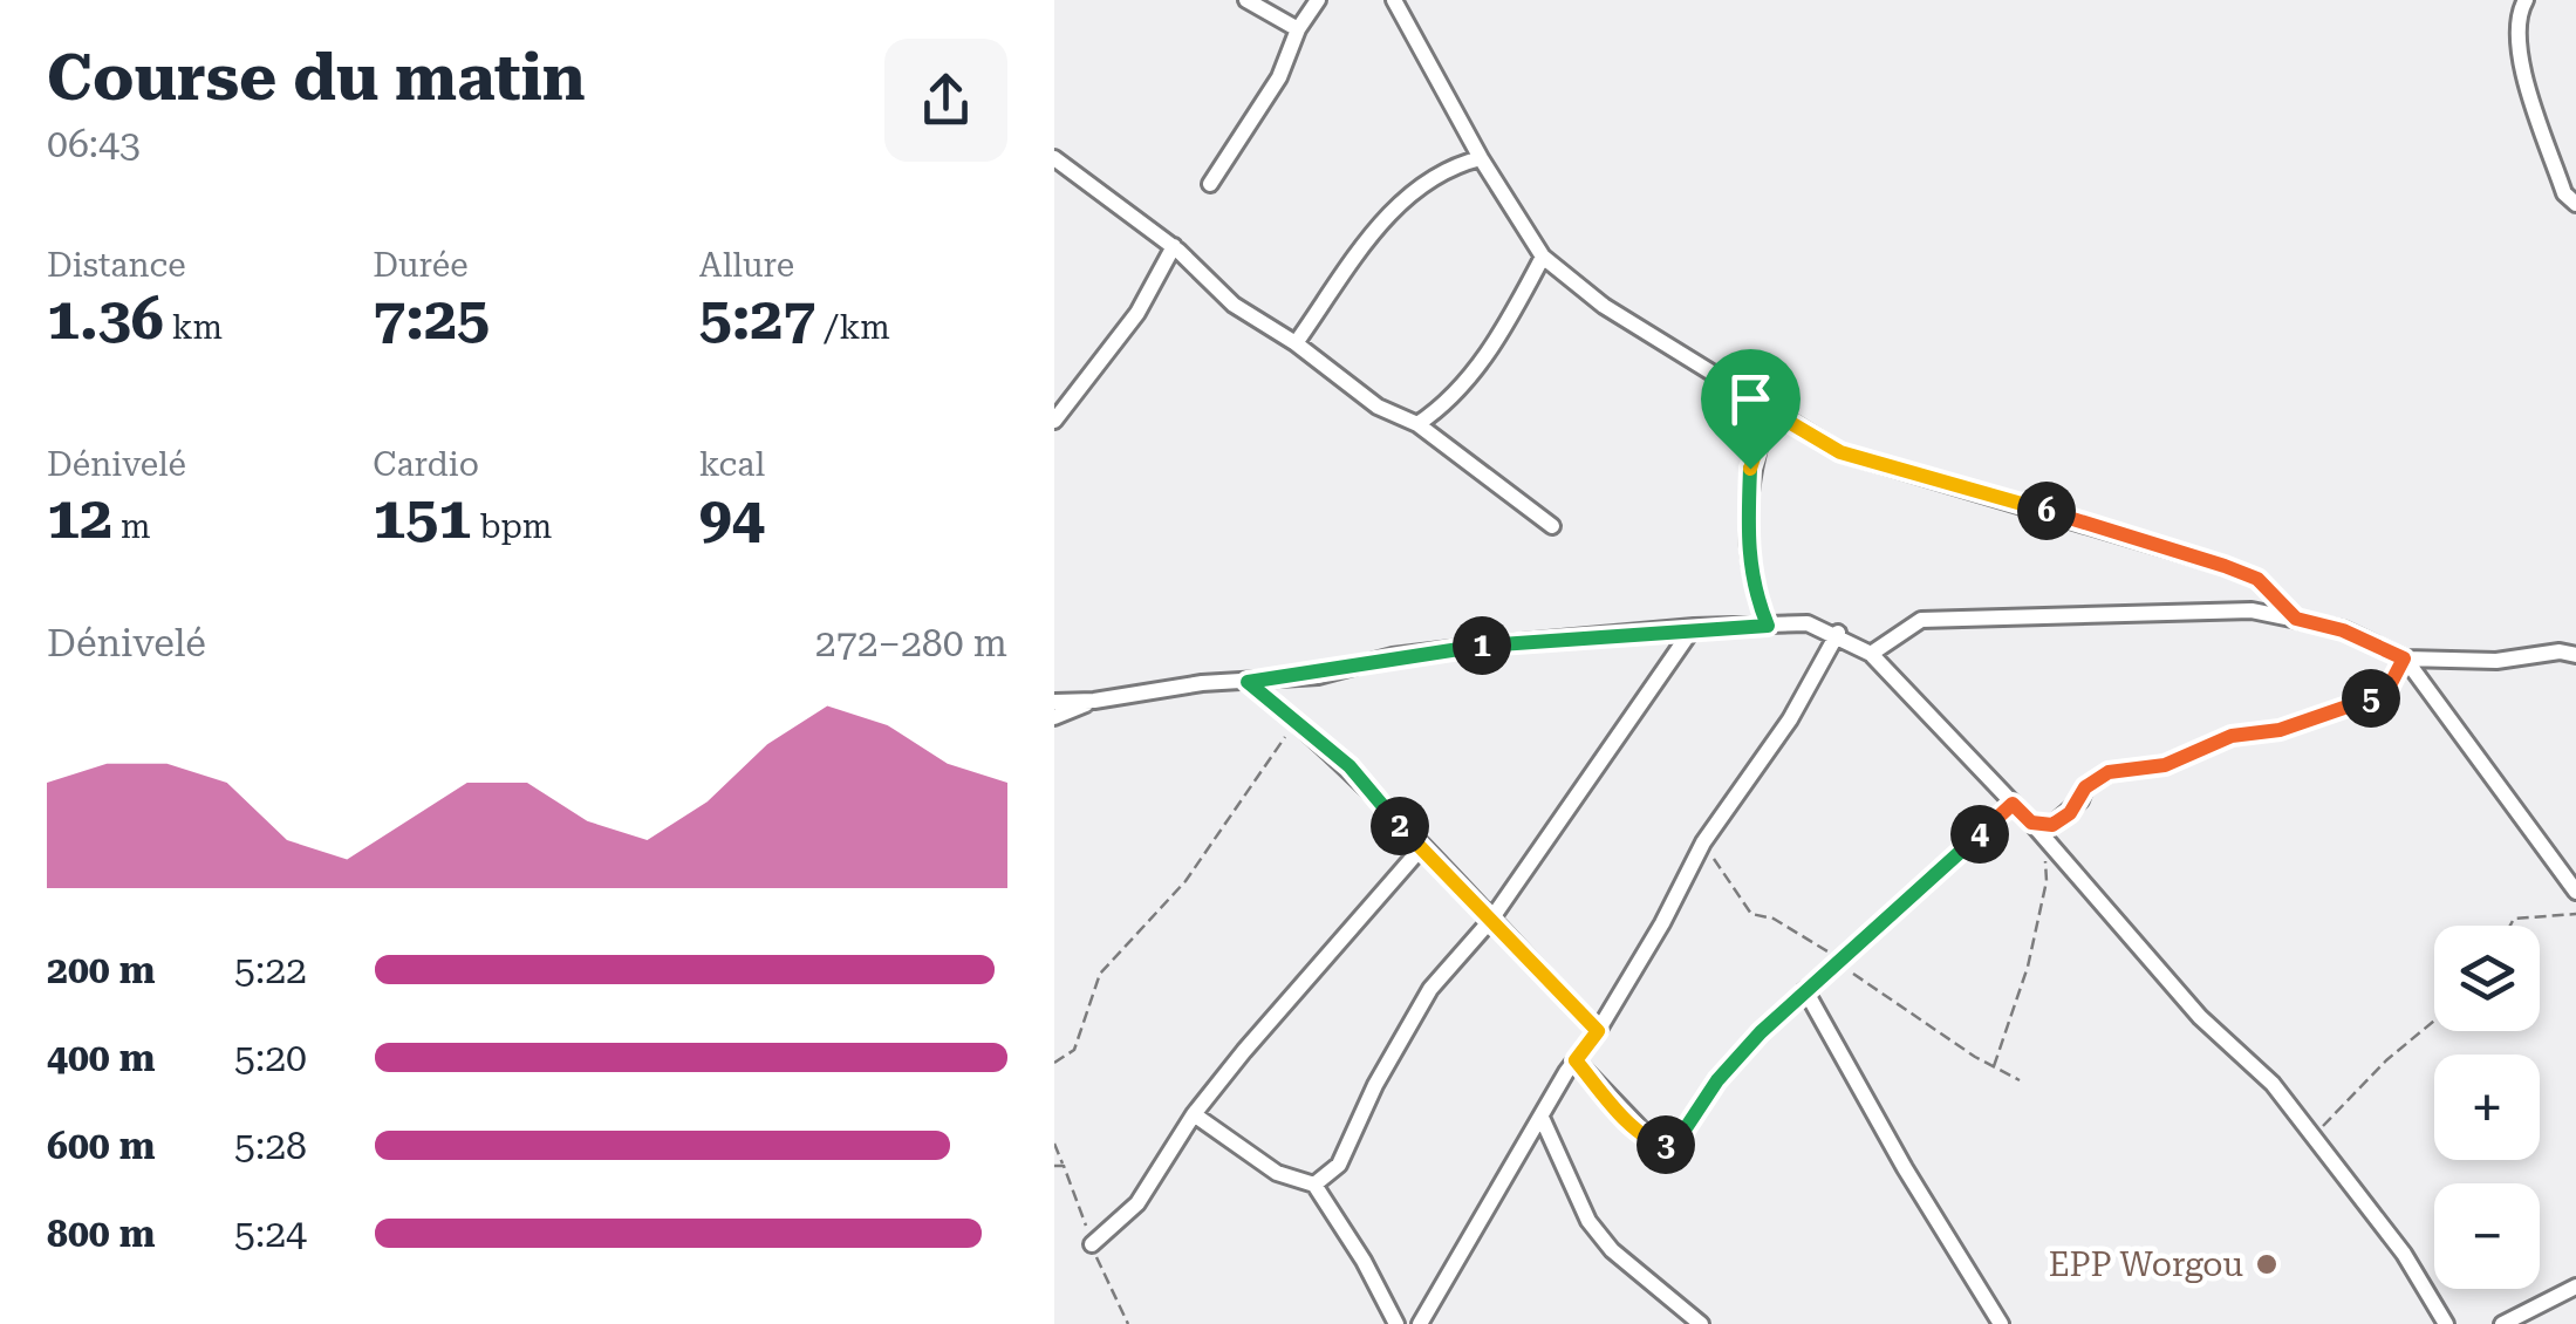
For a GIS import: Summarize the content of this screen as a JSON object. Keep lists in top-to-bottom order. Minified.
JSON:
{"places":["EPP Worgou"],"page":{"heading":["Course du matin","06:43"],"stats":[["Distance","1.36 km"],["Durée","7:25"],["Allure","5:27 /km"],["Dénivelé","12 m"],["Cardio","151 bpm"],["kcal","94"]],"pins":["6","1","5","2","4","3"],"chart":["Dénivelé","272–280 m"],"list":[{"name":"200 m","note":"5:22"},{"name":"400 m","note":"5:20"},{"name":"600 m","note":"5:28"},{"name":"800 m","note":"5:24"}],"map_buttons":["+","−"]}}
